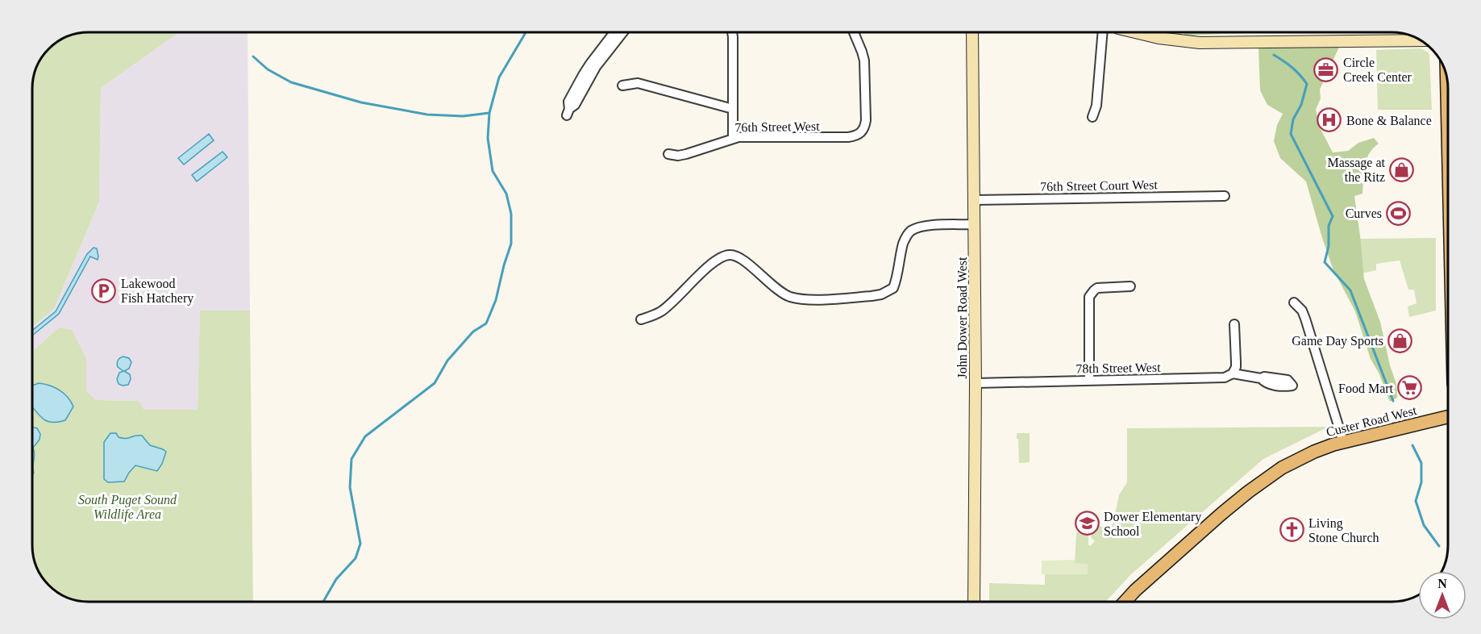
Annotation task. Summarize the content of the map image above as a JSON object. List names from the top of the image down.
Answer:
{
  "streets": {
    "main road": ["Custer Road West"],
    "street": [
      "76th Street West",
      "76th Street Court West",
      "John Dower Road West",
      "78th Street West"
    ]
  },
  "crossings": [
    ["76th Street Court West", "John Dower Road West"],
    ["John Dower Road West", "78th Street West"]
  ],
  "parks": ["South Puget Sound Wildlife Area"],
  "places": {
    "office": ["Circle Creek Center"],
    "hospital": ["Bone & Balance"],
    "shop": ["Massage at the Ritz", "Game Day Sports"],
    "sports": ["Curves"],
    "parking": ["Lakewood Fish Hatchery"],
    "supermarket": ["Food Mart"],
    "school or university": ["Dower Elementary School"],
    "church": ["Living Stone Church"]
  },
  "north": "top"
}
